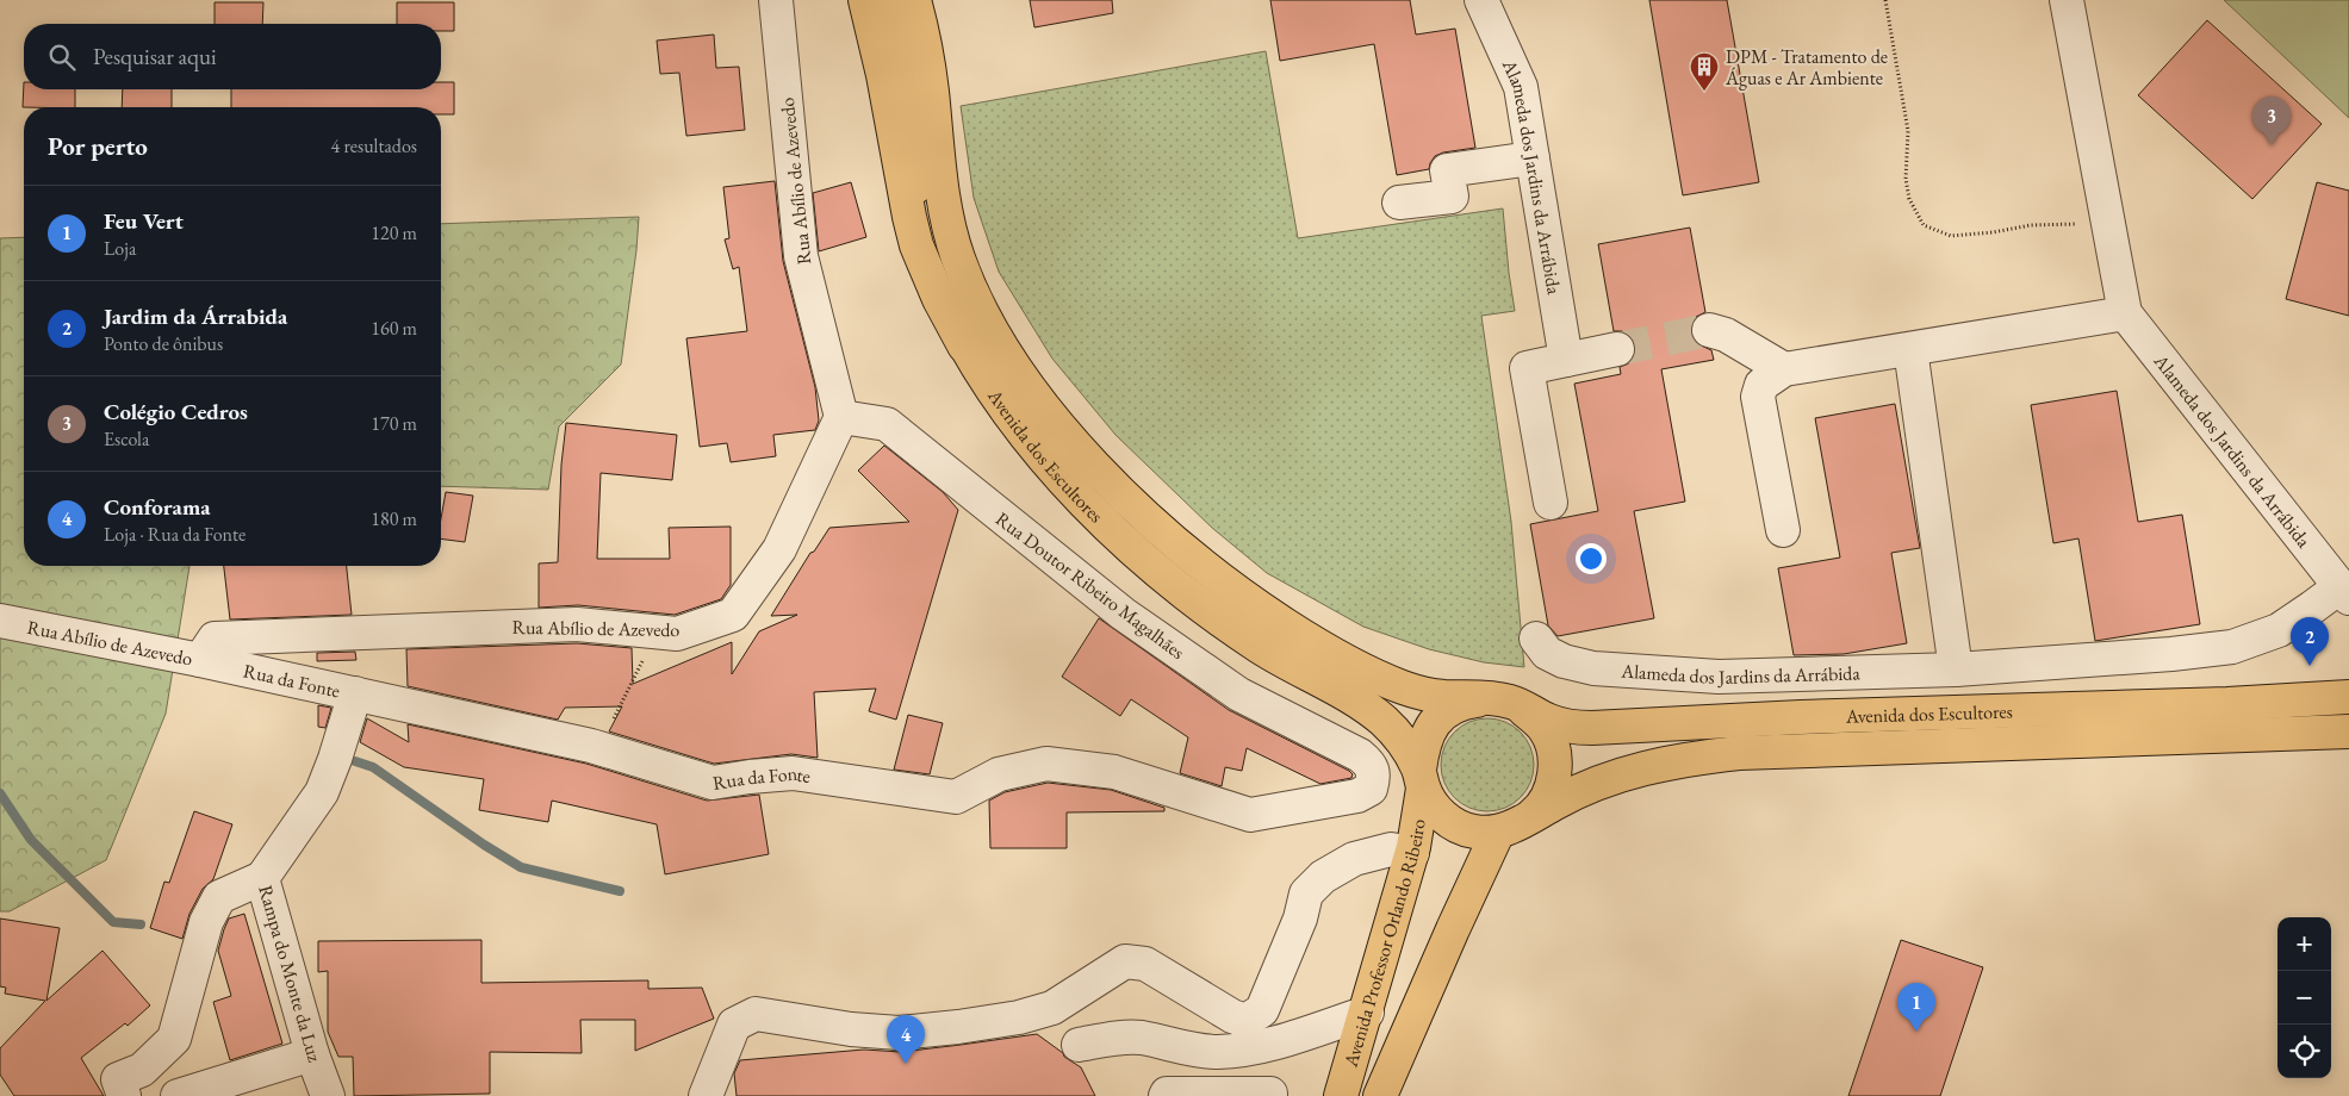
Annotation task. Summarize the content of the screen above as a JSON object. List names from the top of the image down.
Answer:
{
  "streets": {
    "main road": ["Avenida dos Escultores", "Avenida Professor Orlando Ribeiro"],
    "street": [
      "Alameda dos Jardins da Arrábida",
      "Rua Abílio de Azevedo",
      "Rua Doutor Ribeiro Magalhães",
      "Rua da Fonte",
      "Rampa do Monte da Luz"
    ]
  },
  "crossings": [
    ["Rua Abílio de Azevedo", "Rua Doutor Ribeiro Magalhães"],
    ["Rua Abílio de Azevedo", "Rua da Fonte"],
    ["Avenida dos Escultores", "Avenida Professor Orlando Ribeiro"],
    ["Rua Doutor Ribeiro Magalhães", "Rua da Fonte"],
    ["Rua da Fonte", "Rampa do Monte da Luz"]
  ],
  "places": {
    "building": ["DPM - Tratamento de Águas e Ar Ambiente"]
  },
  "page": {
    "search": "Pesquisar aqui",
    "pins": [
      "3",
      "2",
      "1",
      "4"
    ],
    "heading": ["Por perto", "4 resultados"],
    "list": [
      {
        "mark": "1",
        "name": "Feu Vert",
        "note": "Loja",
        "value": "120 m"
      },
      {
        "mark": "2",
        "name": "Jardim da Árrabida",
        "note": "Ponto de ônibus",
        "value": "160 m"
      },
      {
        "mark": "3",
        "name": "Colégio Cedros",
        "note": "Escola",
        "value": "170 m"
      },
      {
        "mark": "4",
        "name": "Conforama",
        "note": "Loja · Rua da Fonte",
        "value": "180 m"
      }
    ],
    "map_buttons": ["+", "−"]
  }
}
